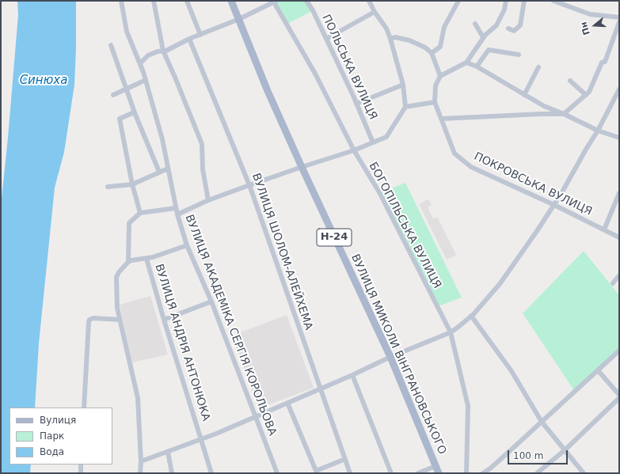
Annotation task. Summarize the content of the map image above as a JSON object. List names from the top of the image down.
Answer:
{
  "streets": {
    "main road": ["Н-24", "ВУЛИЦЯ МИКОЛИ ВІНГРАНОВСЬКОГО"],
    "street": [
      "ПОЛЬСЬКА ВУЛИЦЯ",
      "ПОКРОВСЬКА ВУЛИЦЯ",
      "БОГОПІЛЬСЬКА ВУЛИЦЯ",
      "ВУЛИЦЯ ШОЛОМ-АЛЕЙХЕМА",
      "ВУЛИЦЯ АКАДЕМІКА СЕРГІЯ КОРОЛЬОВА",
      "ВУЛИЦЯ АНДРІЯ АНТОНЮКА"
    ]
  },
  "crossings": [
    ["ВУЛИЦЯ АКАДЕМІКА СЕРГІЯ КОРОЛЬОВА", "ВУЛИЦЯ АНДРІЯ АНТОНЮКА"]
  ],
  "water": ["Синюха"],
  "legend": ["Вулиця", "Парк", "Вода"],
  "scale_bar": "100 m",
  "north": "left"
}
